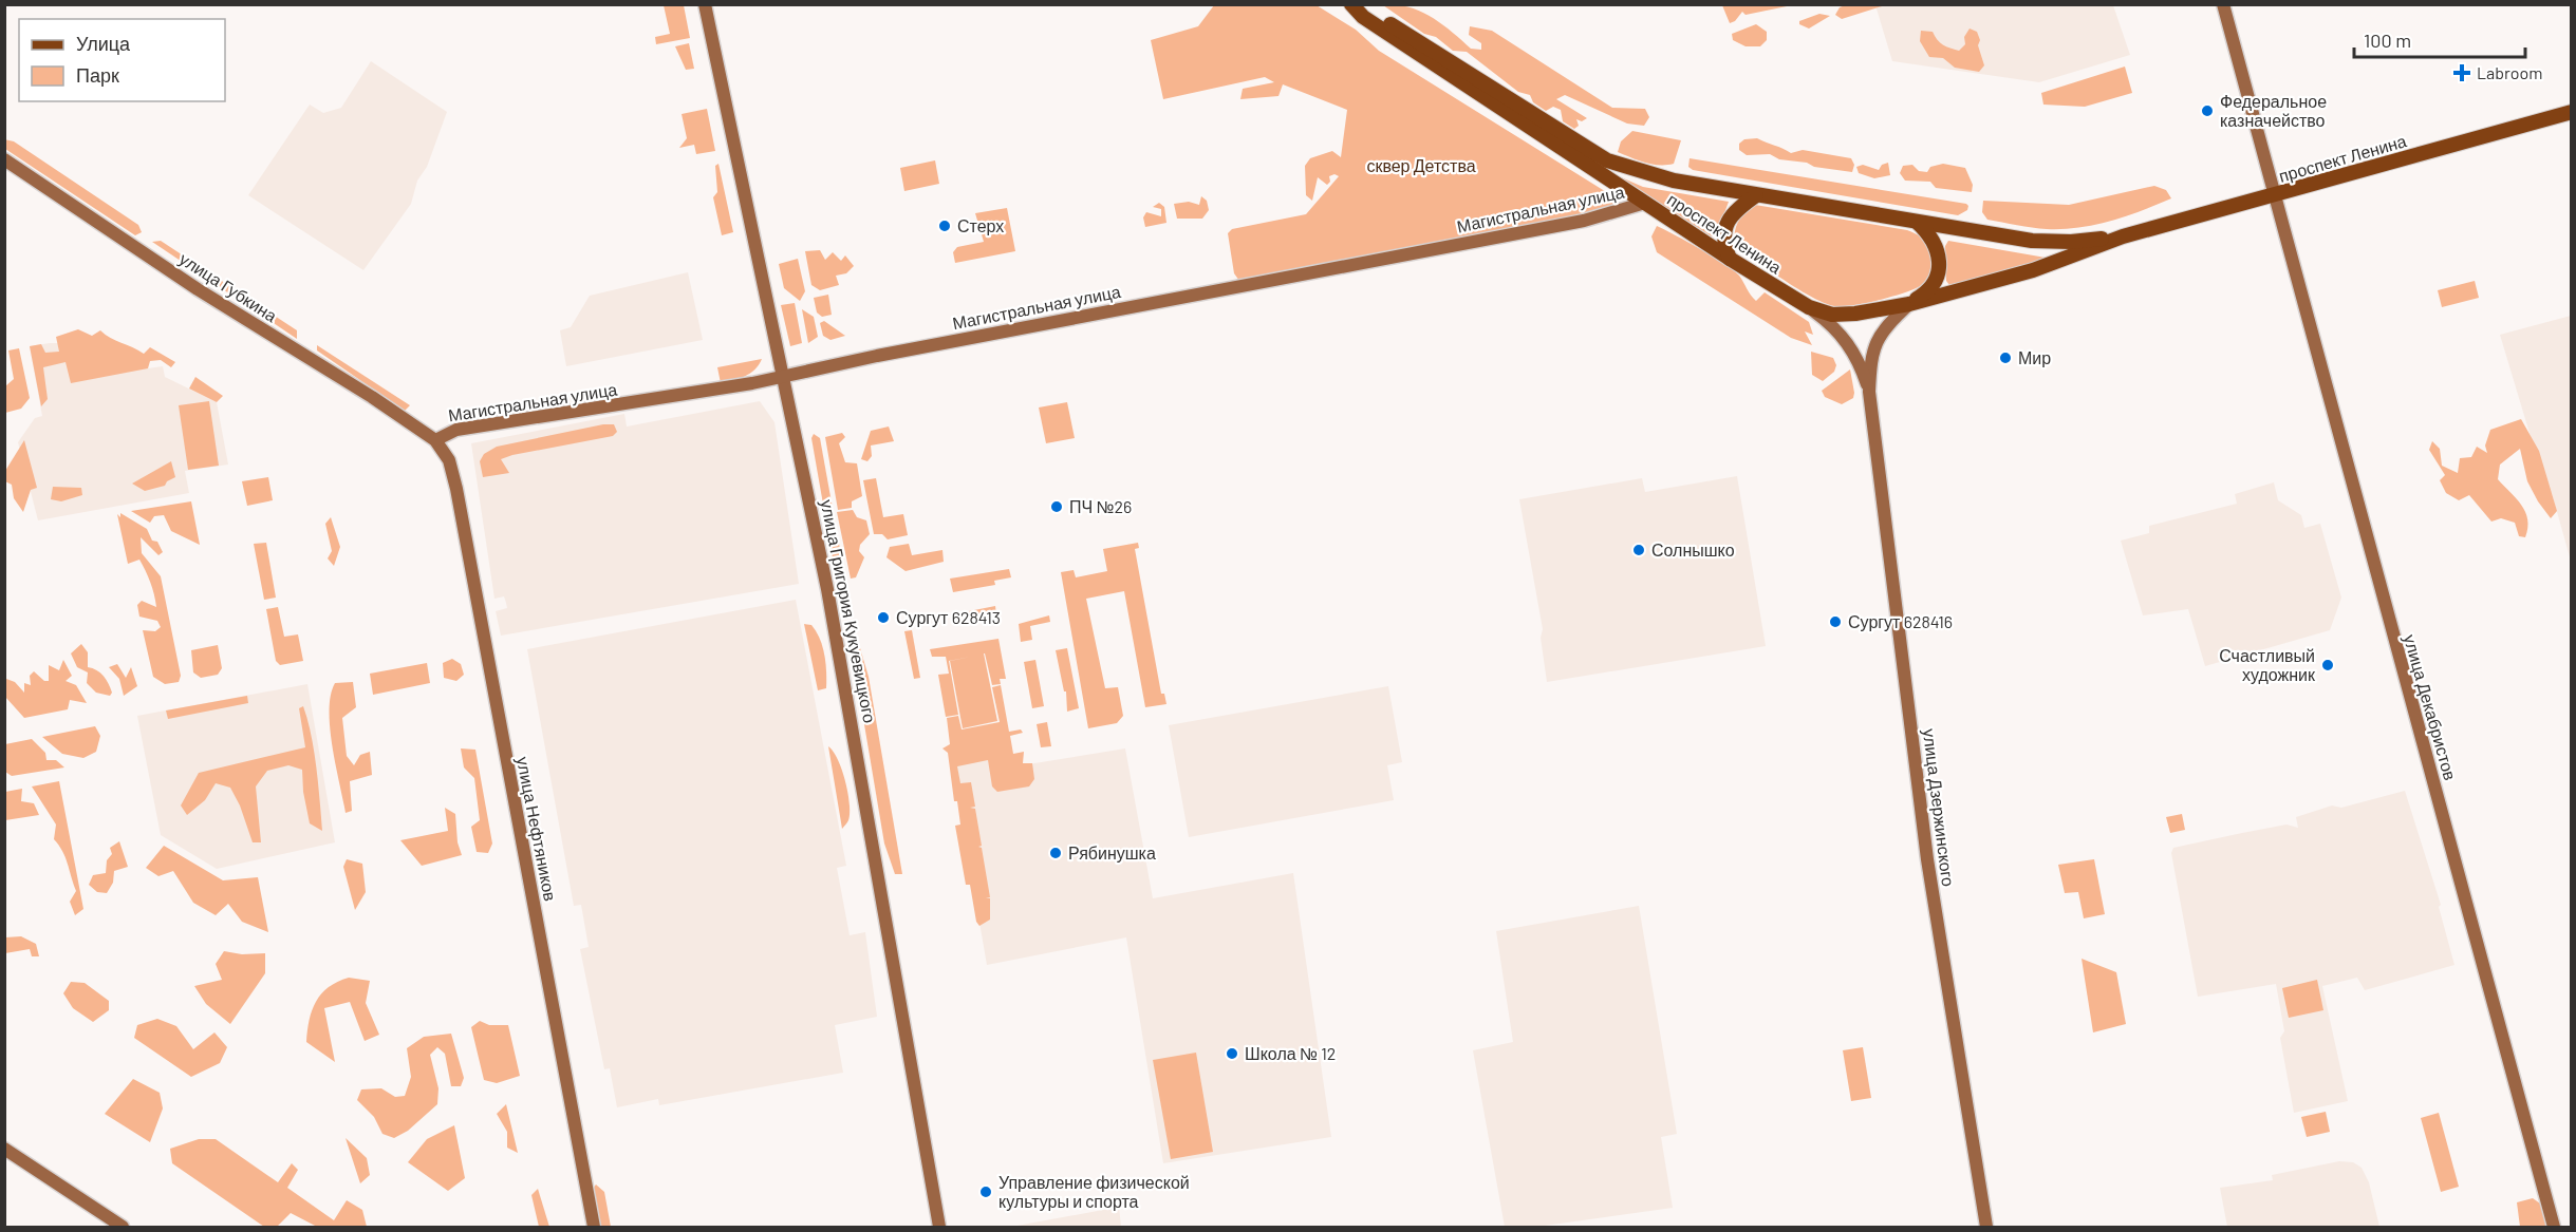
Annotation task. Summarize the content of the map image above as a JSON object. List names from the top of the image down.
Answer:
{
  "streets": {
    "main road": ["проспект Ленина"],
    "street": [
      "Магистральная улица",
      "улица Губкина",
      "улица Григория Кукуевицкого",
      "улица Декабристов",
      "улица Дзержинского",
      "улица Нефтяников"
    ]
  },
  "crossings": [
    ["проспект Ленина", "Магистральная улица"],
    ["проспект Ленина", "улица Декабристов"],
    ["проспект Ленина", "улица Дзержинского"],
    ["Магистральная улица", "улица Губкина"],
    ["Магистральная улица", "улица Григория Кукуевицкого"],
    ["Магистральная улица", "улица Нефтяников"],
    ["улица Губкина", "улица Нефтяников"]
  ],
  "parks": ["сквер Детства"],
  "places": {
    "health": ["Labroom"],
    "other": [
      "Федеральное казначейство",
      "Стерх",
      "Мир",
      "ПЧ №26",
      "Солнышко",
      "Сургут 628413",
      "Сургут 628416",
      "Счастливый художник",
      "Рябинушка",
      "Школа № 12",
      "Управление физической культуры и спорта"
    ]
  },
  "legend": ["Улица", "Парк"],
  "scale_bar": "100 m"
}
